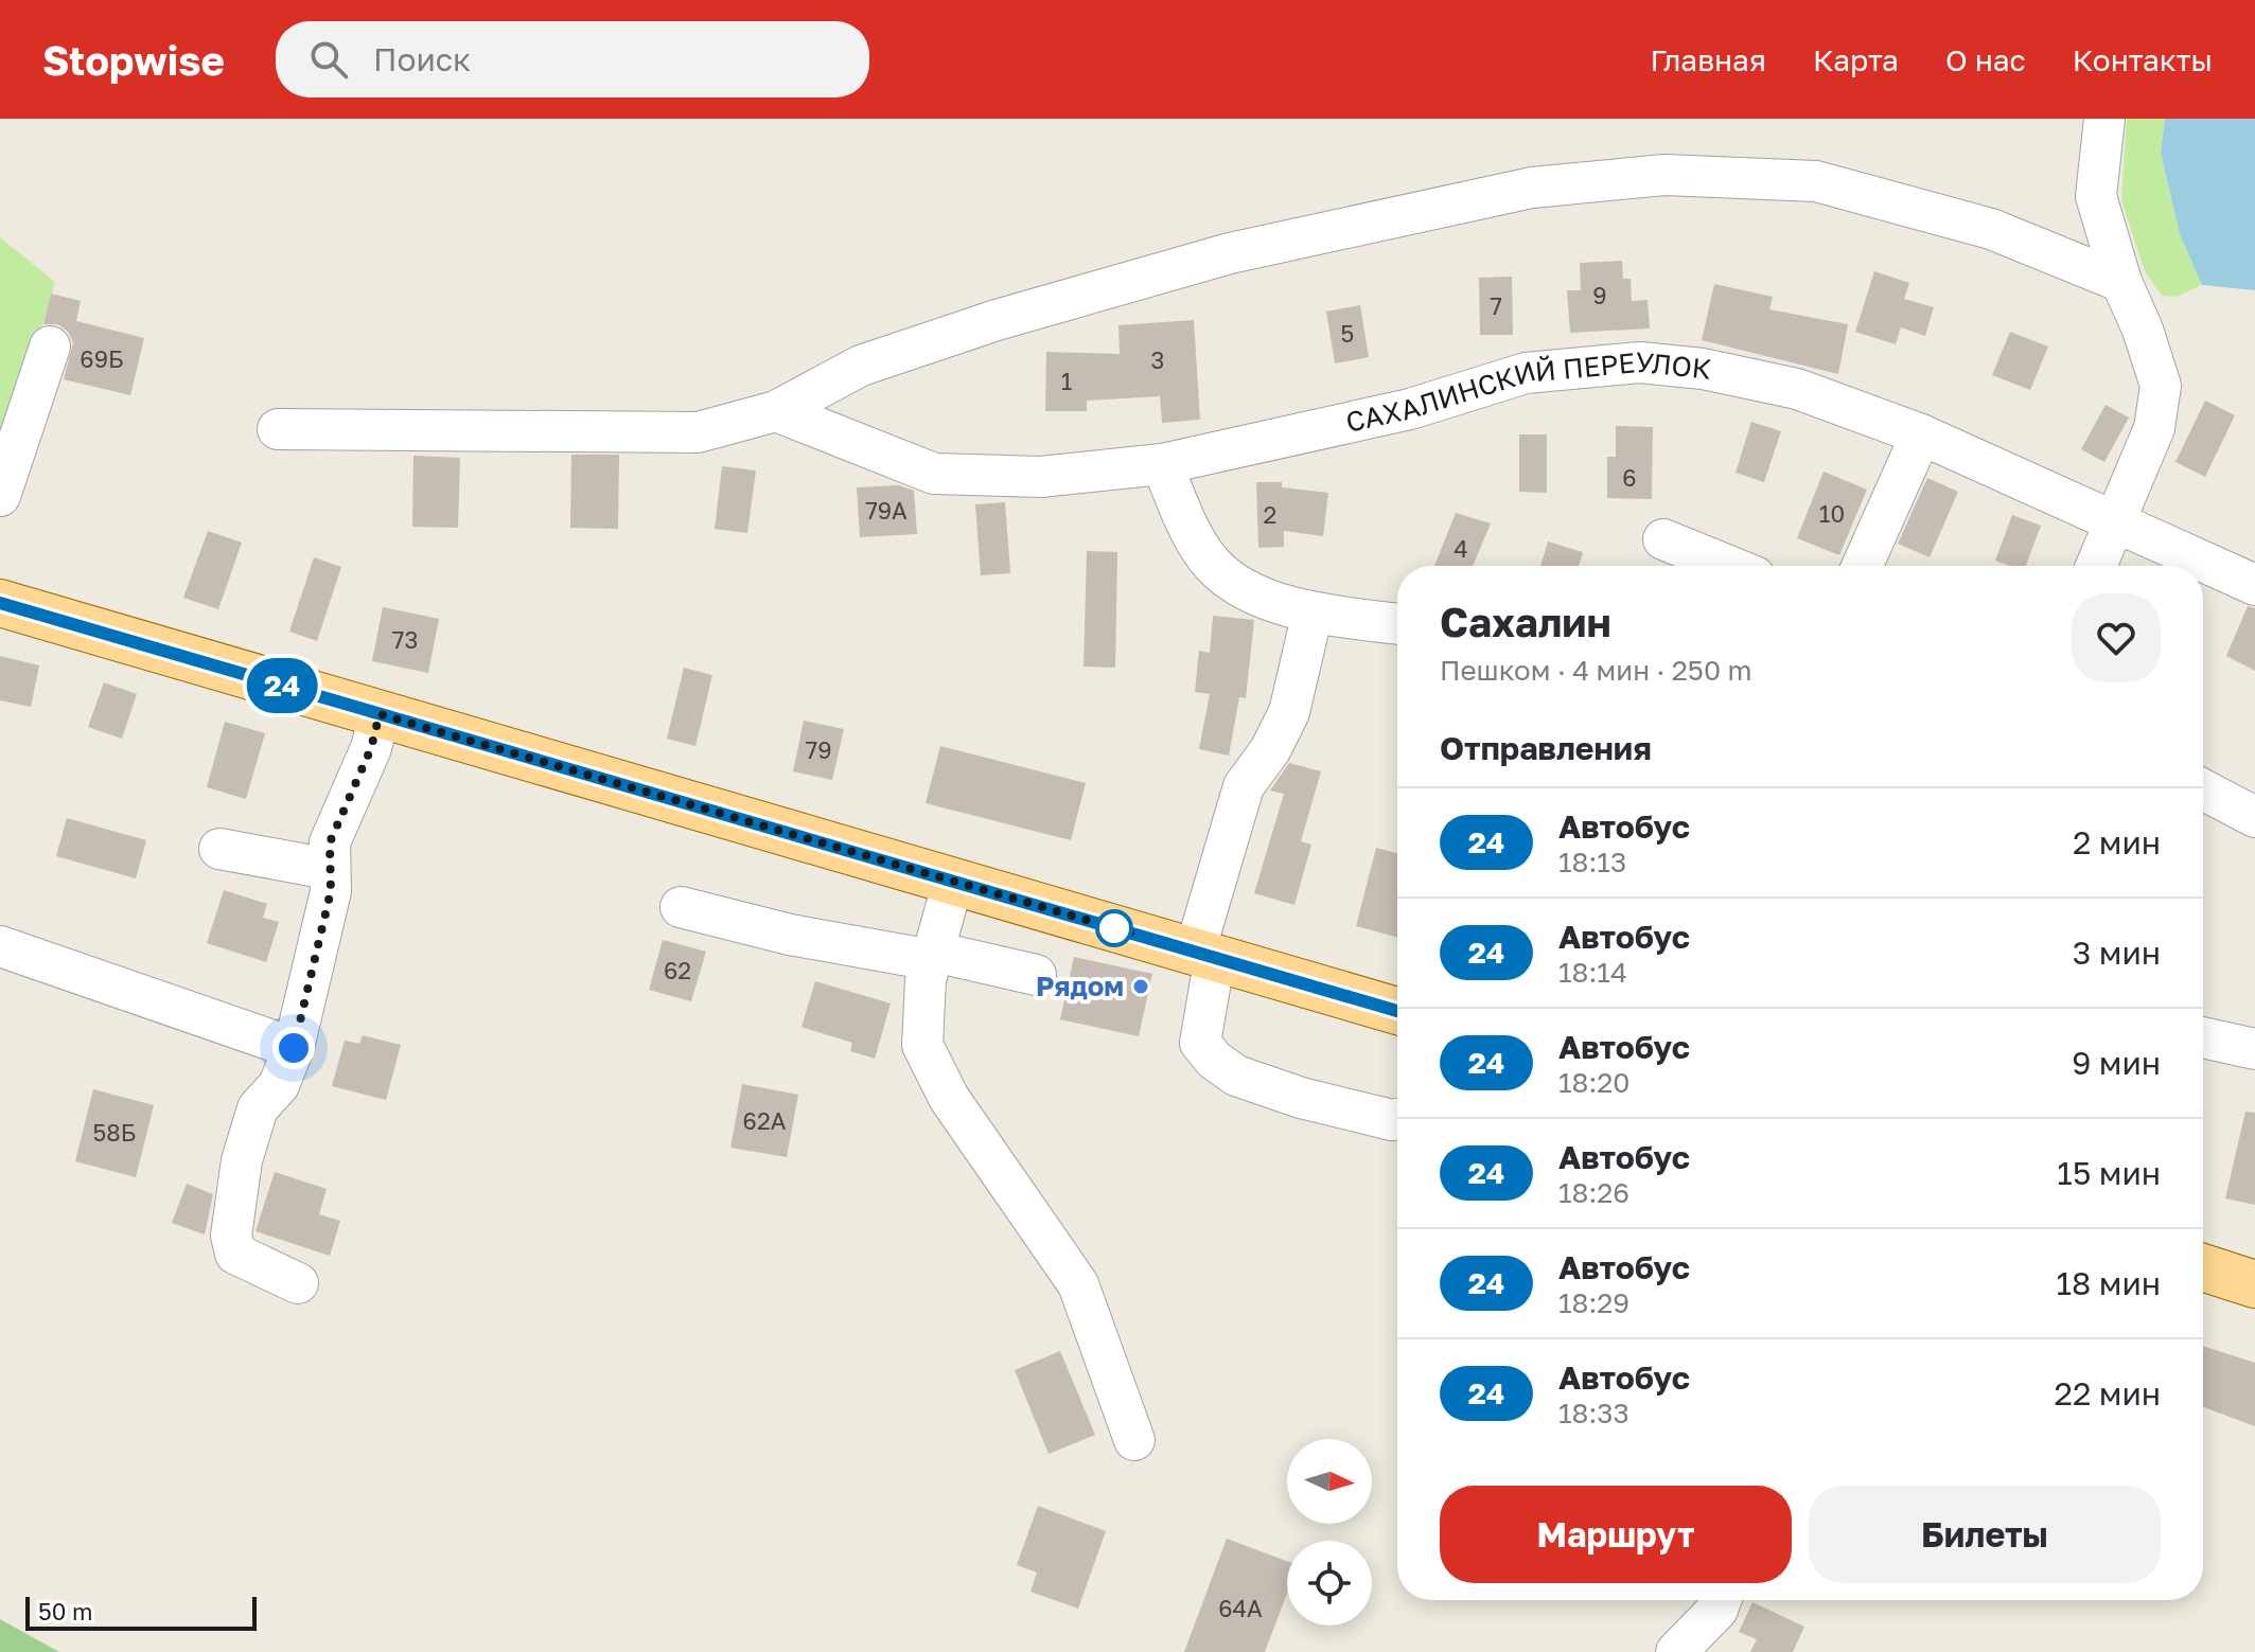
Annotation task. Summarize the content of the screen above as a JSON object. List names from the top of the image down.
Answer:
{
  "streets": {
    "street": ["САХАЛИНСКИЙ ПЕРЕУЛОК"]
  },
  "places": ["Рядом"],
  "lines": ["bus line 24"],
  "house_numbers": [
    "9",
    "7",
    "5",
    "69Б",
    "3",
    "1",
    "6",
    "79А",
    "10",
    "2",
    "4",
    "73",
    "79",
    "62",
    "62А",
    "58Б",
    "64А"
  ],
  "scale_bar": "50 m",
  "north": "right",
  "page": {
    "header": "Stopwise",
    "search": "Поиск",
    "nav": [
      "Главная",
      "Карта",
      "О нас",
      "Контакты"
    ],
    "on_map": "24",
    "heading": [
      ["Сахалин", "Пешком · 4 мин · 250 m"],
      "Отправления"
    ],
    "list": [
      {
        "mark": "24",
        "name": "Автобус",
        "note": "18:13",
        "value": "2 мин"
      },
      {
        "mark": "24",
        "name": "Автобус",
        "note": "18:14",
        "value": "3 мин"
      },
      {
        "mark": "24",
        "name": "Автобус",
        "note": "18:20",
        "value": "9 мин"
      },
      {
        "mark": "24",
        "name": "Автобус",
        "note": "18:26",
        "value": "15 мин"
      },
      {
        "mark": "24",
        "name": "Автобус",
        "note": "18:29",
        "value": "18 мин"
      },
      {
        "mark": "24",
        "name": "Автобус",
        "note": "18:33",
        "value": "22 мин"
      }
    ],
    "buttons": ["Маршрут", "Билеты"],
    "scale": "50 m"
  }
}
